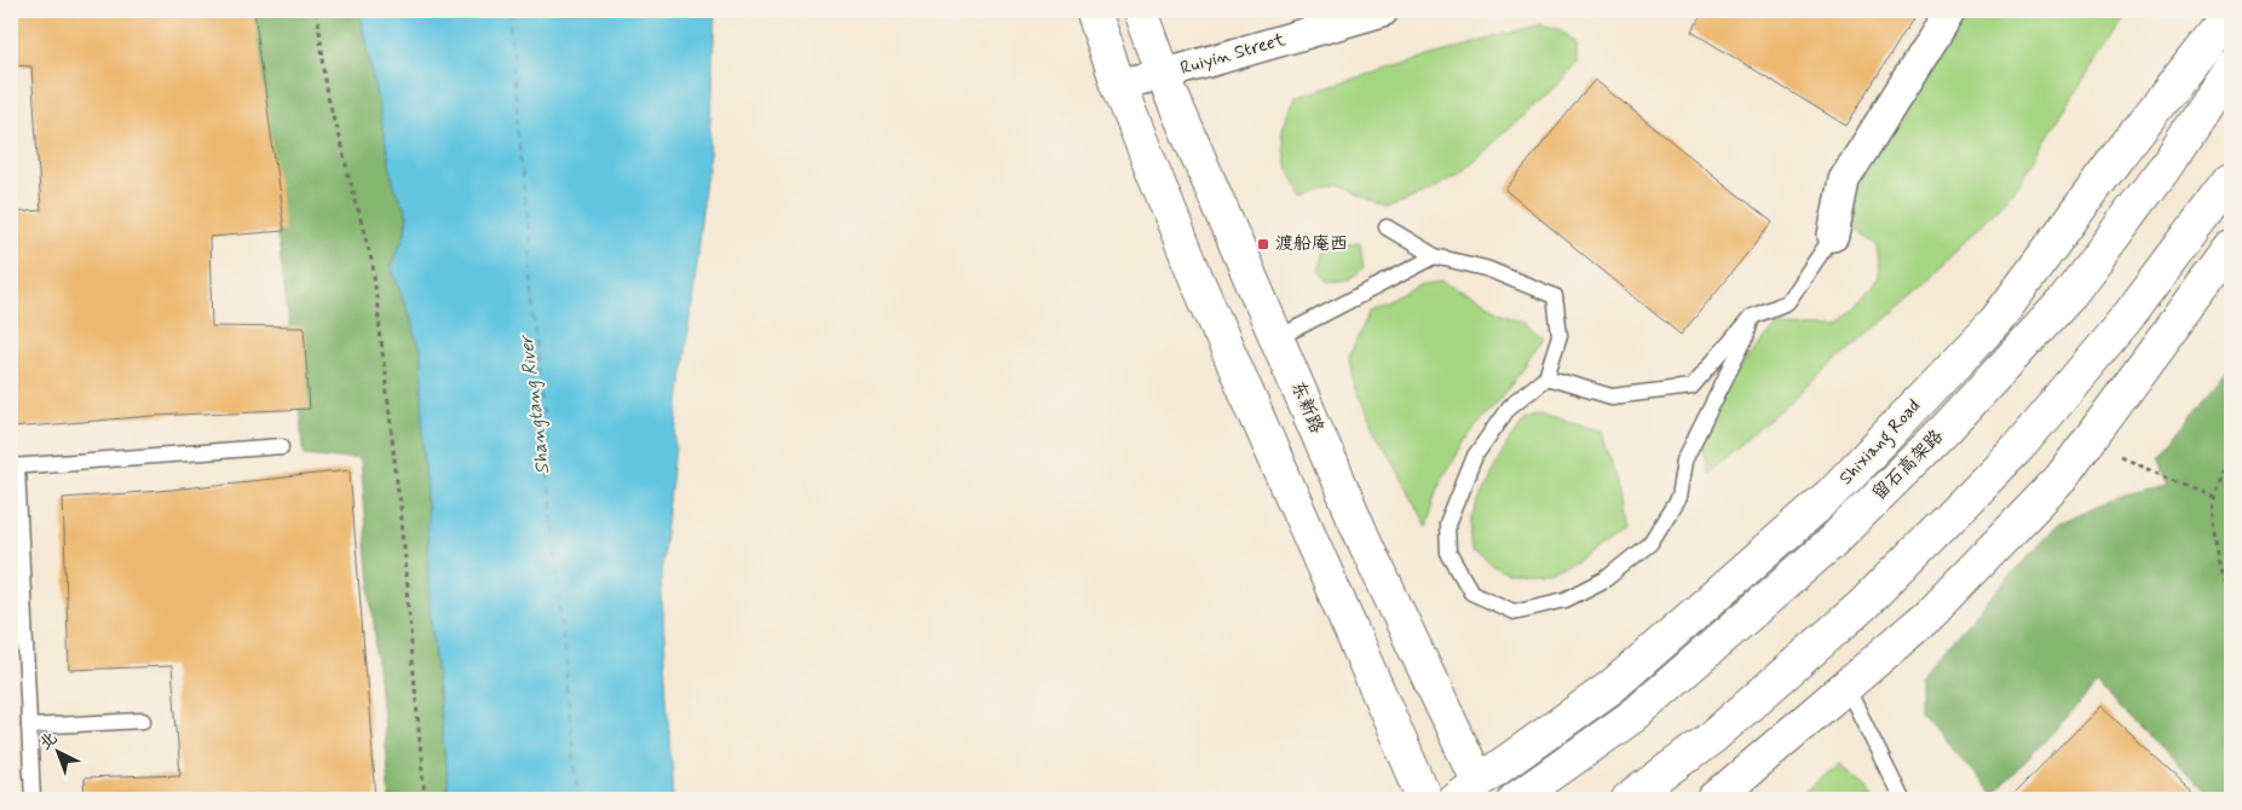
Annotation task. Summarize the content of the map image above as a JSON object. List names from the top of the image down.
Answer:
{
  "streets": {
    "main road": ["东新路", "Shixiang Road", "留石高架路"],
    "street": ["Ruiyin Street"]
  },
  "crossings": [
    ["Ruiyin Street", "东新路"],
    ["东新路", "Shixiang Road"]
  ],
  "water": ["Shangtang River"],
  "places": {
    "transit": ["渡船庵西"]
  },
  "north": "top left"
}
